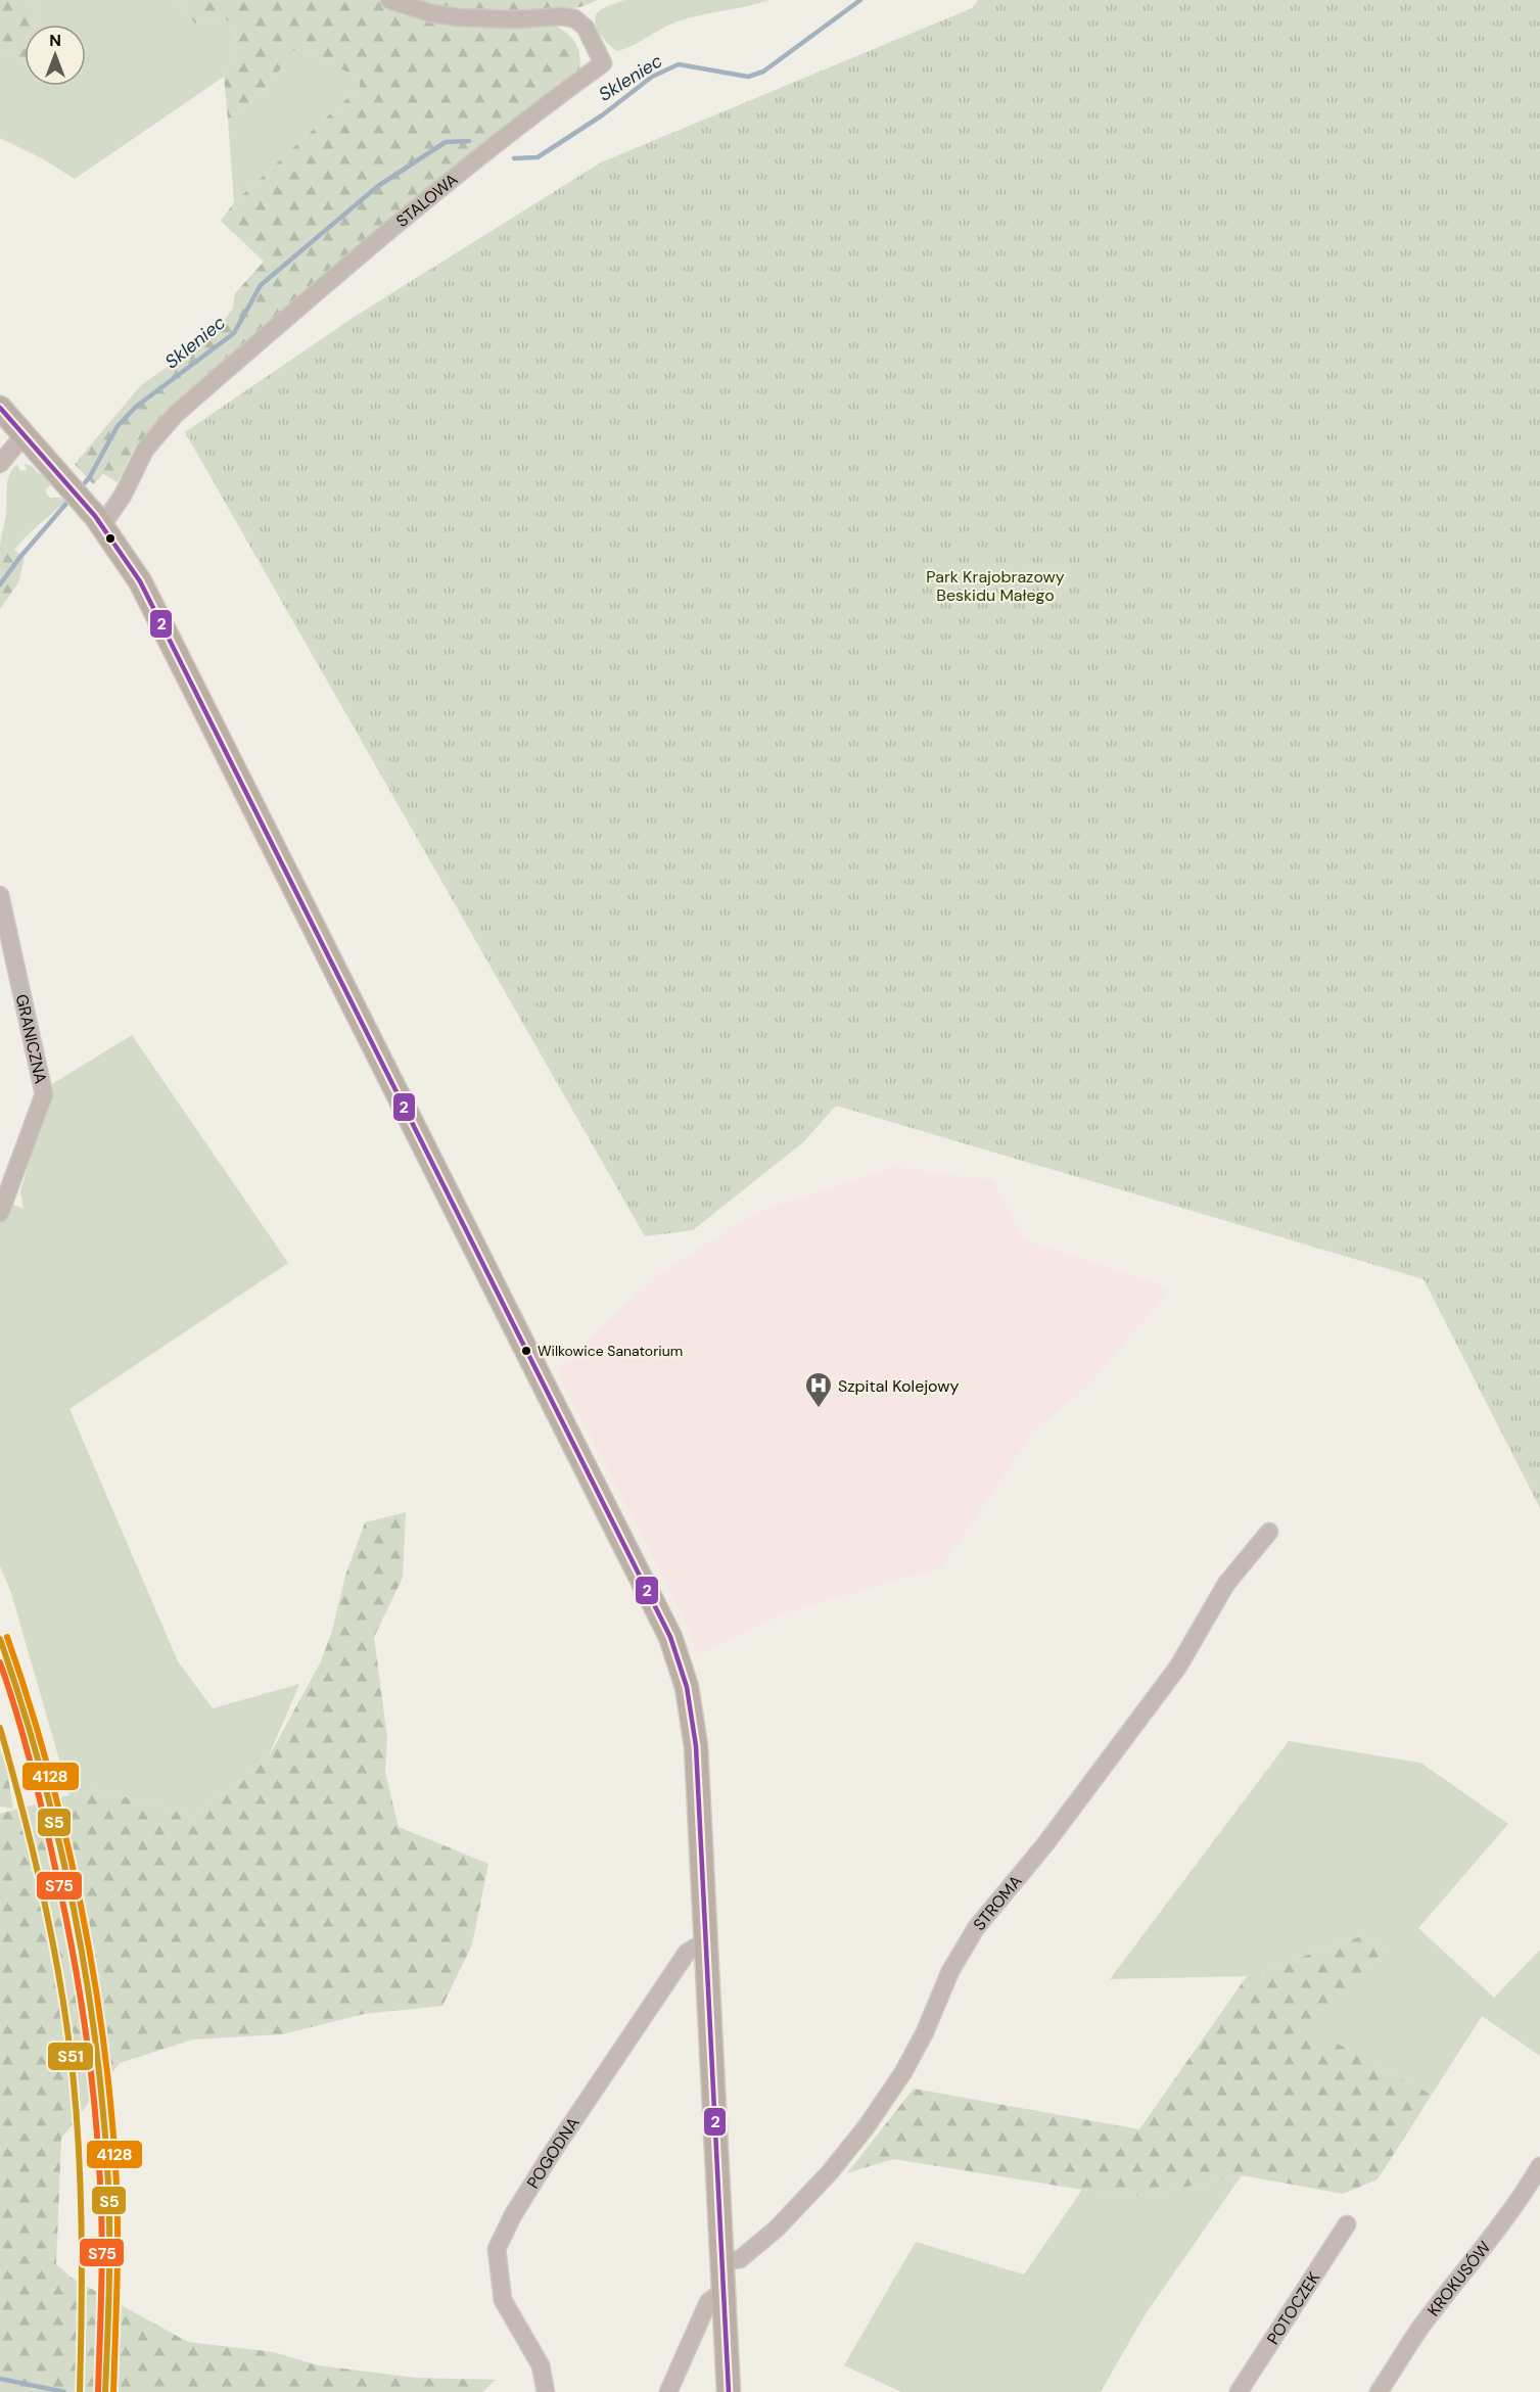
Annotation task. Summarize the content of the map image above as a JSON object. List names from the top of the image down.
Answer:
{
  "streets": {
    "street": [
      "STALOWA",
      "GRANICZNA",
      "STROMA",
      "POGODNA",
      "KROKUSÓW",
      "POTOCZEK"
    ]
  },
  "water": ["Skleniec"],
  "parks": ["Park Krajobrazowy Beskidu Małego"],
  "places": {
    "other": ["Wilkowice Sanatorium"],
    "hospital": ["Szpital Kolejowy"]
  },
  "lines": [
    "transit line 2",
    "transit line 4128",
    "transit line S5",
    "transit line S75",
    "transit line S51"
  ],
  "north": "top"
}
